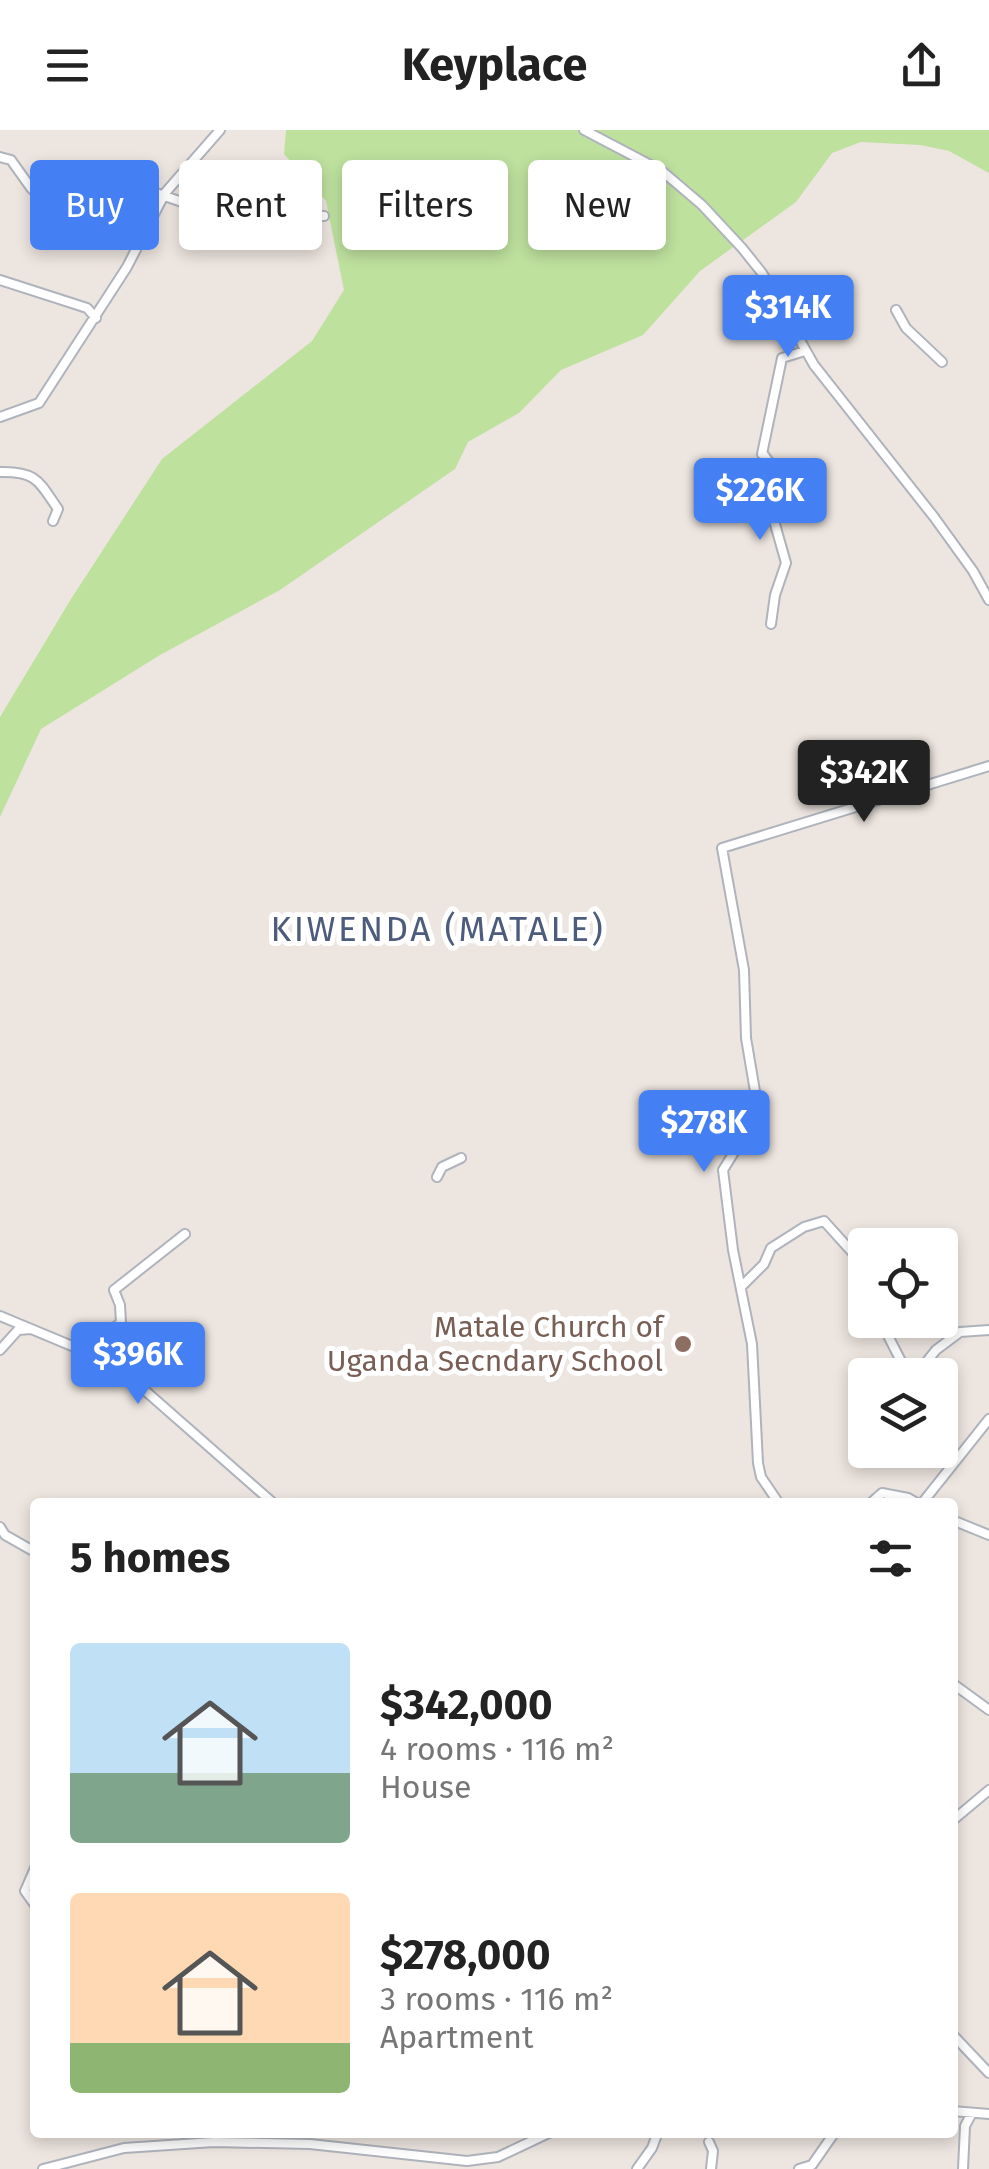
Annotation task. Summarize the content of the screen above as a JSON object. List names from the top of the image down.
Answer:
{
  "districts": ["KIWENDA (MATALE)"],
  "places": ["Matale Church of Uganda Secndary School"],
  "page": {
    "header": "Keyplace",
    "chip": [
      "Buy",
      "Rent",
      "Filters",
      "New"
    ],
    "price": [
      "$314K",
      "$226K",
      "$342K",
      "$278K",
      "$396K"
    ],
    "heading": "5 homes",
    "list": [
      {
        "name": "$342,000",
        "note": "4 rooms · 116 m² · House"
      },
      {
        "name": "$278,000",
        "note": "3 rooms · 116 m² · Apartment"
      }
    ]
  }
}
